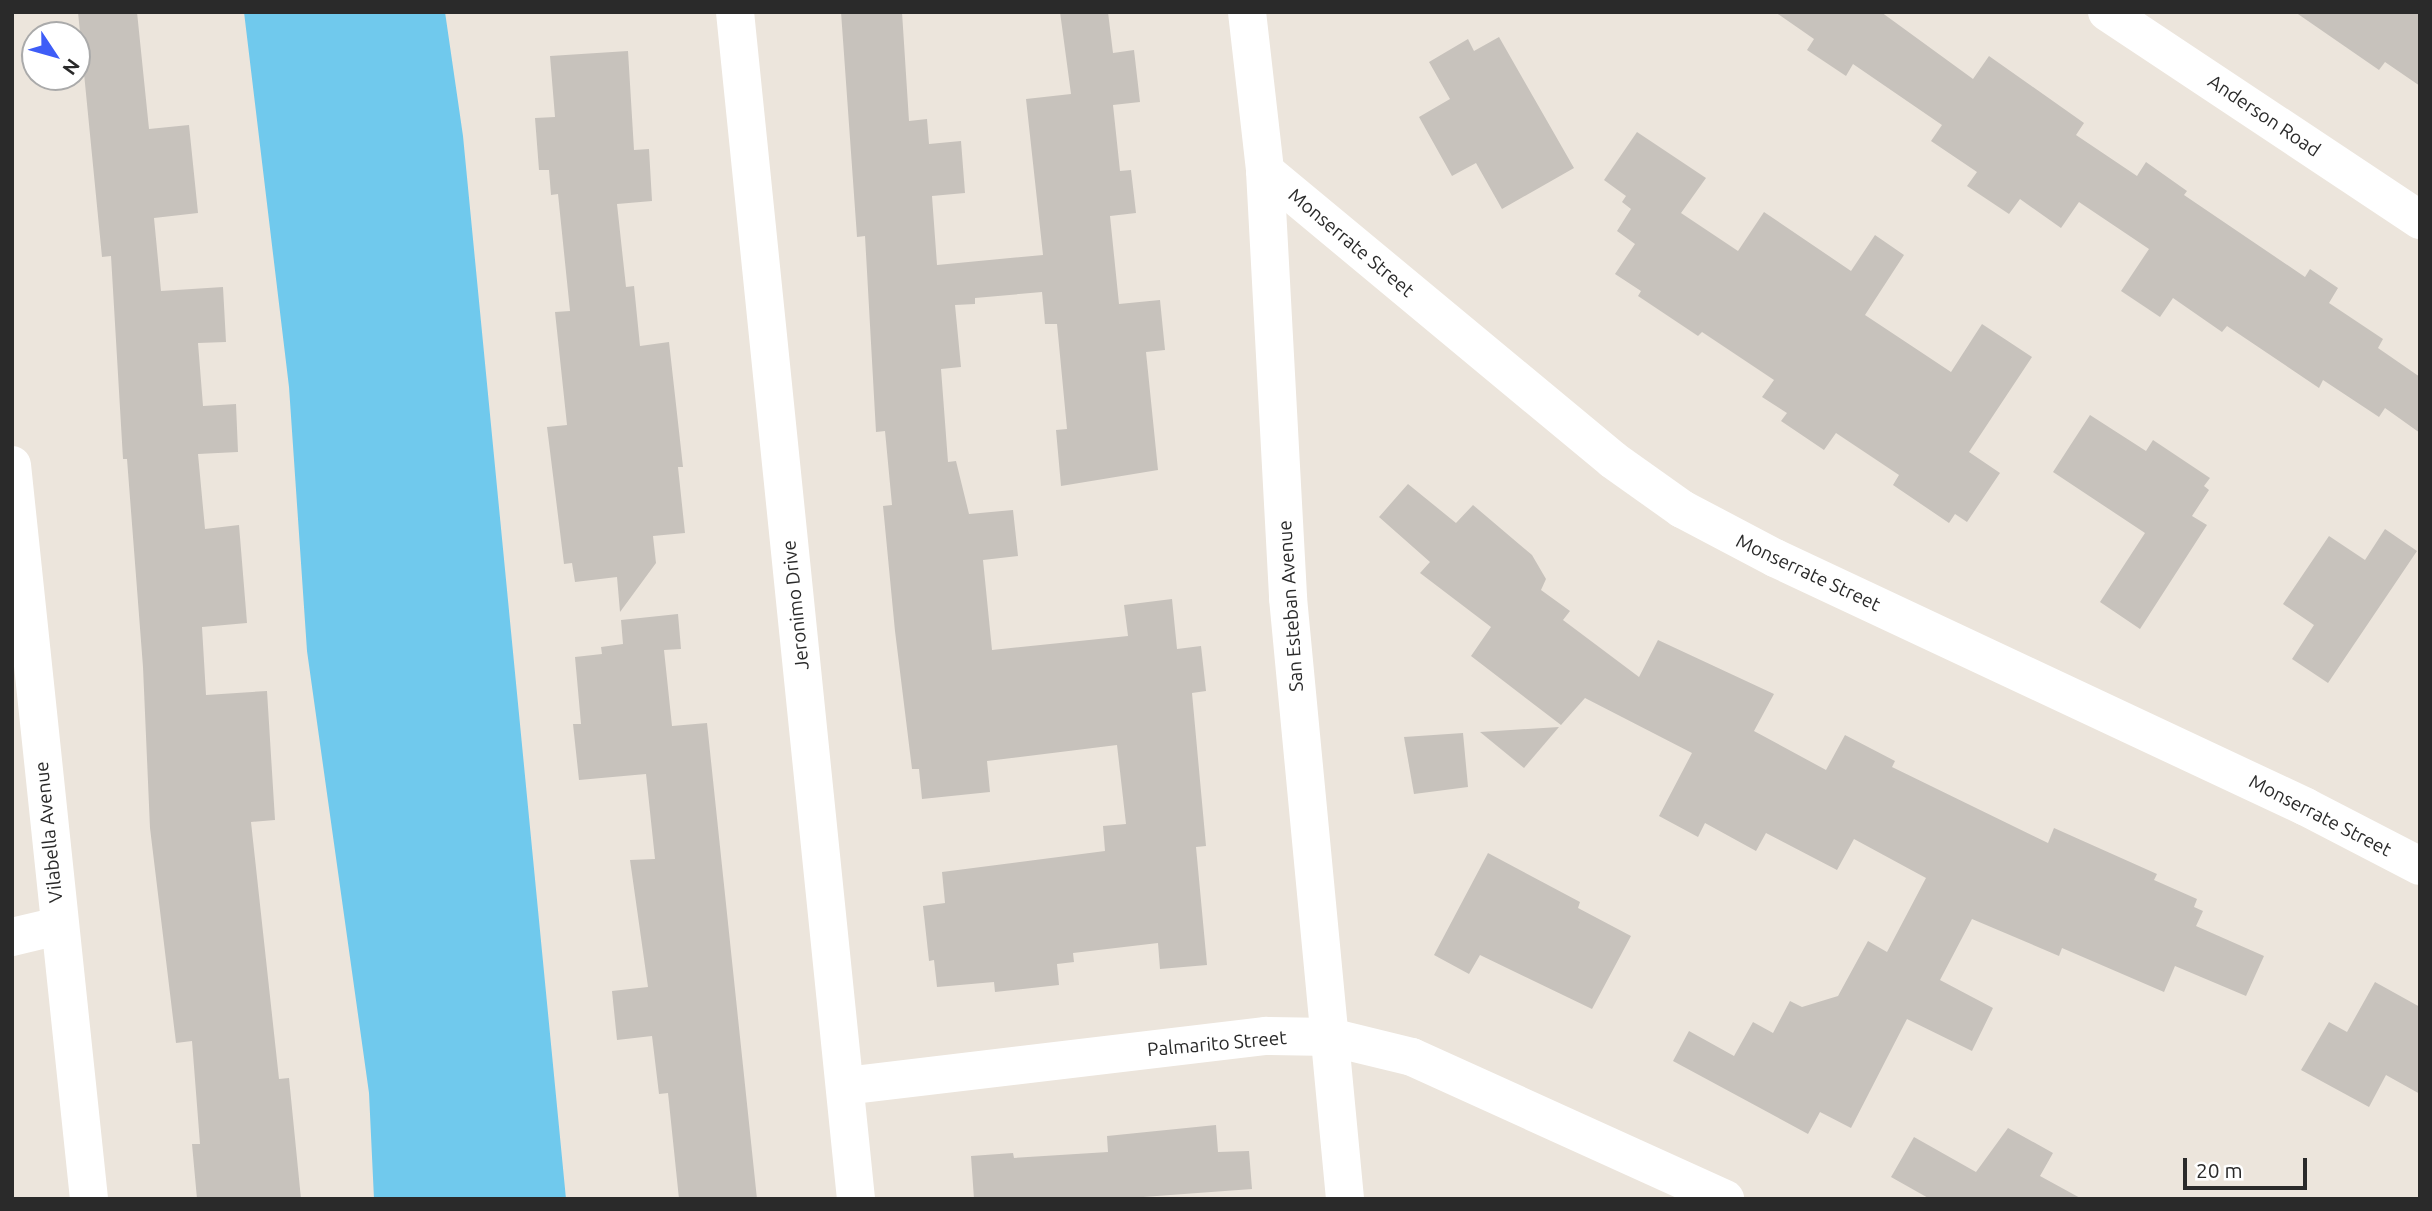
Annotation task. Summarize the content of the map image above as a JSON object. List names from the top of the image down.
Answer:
{
  "streets": {
    "street": [
      "Anderson Road",
      "Monserrate Street",
      "Jeronimo Drive",
      "San Esteban Avenue",
      "Vilabella Avenue",
      "Palmarito Street"
    ]
  },
  "crossings": [
    ["Monserrate Street", "San Esteban Avenue"],
    ["Jeronimo Drive", "Palmarito Street"],
    ["San Esteban Avenue", "Palmarito Street"]
  ],
  "scale_bar": "20 m",
  "north": "bottom right"
}
